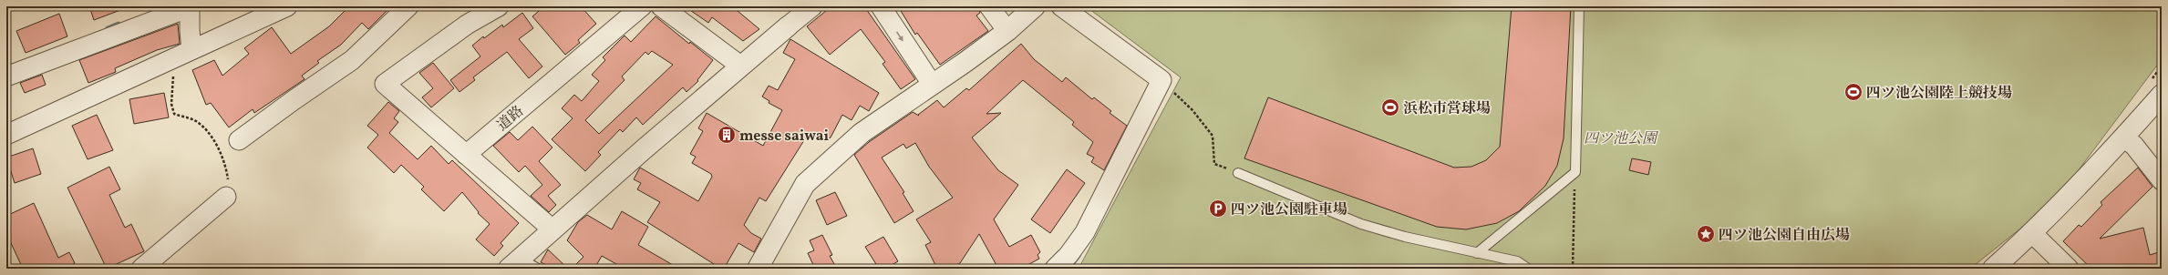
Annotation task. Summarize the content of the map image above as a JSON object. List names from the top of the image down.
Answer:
{
  "streets": {
    "street": ["道路"]
  },
  "parks": ["四ツ池公園"],
  "places": {
    "sports": ["四ツ池公園陸上競技場", "浜松市営球場"],
    "building": ["messe saiwai"],
    "parking": ["四ツ池公園駐車場"],
    "place": ["四ツ池公園自由広場"]
  }
}
